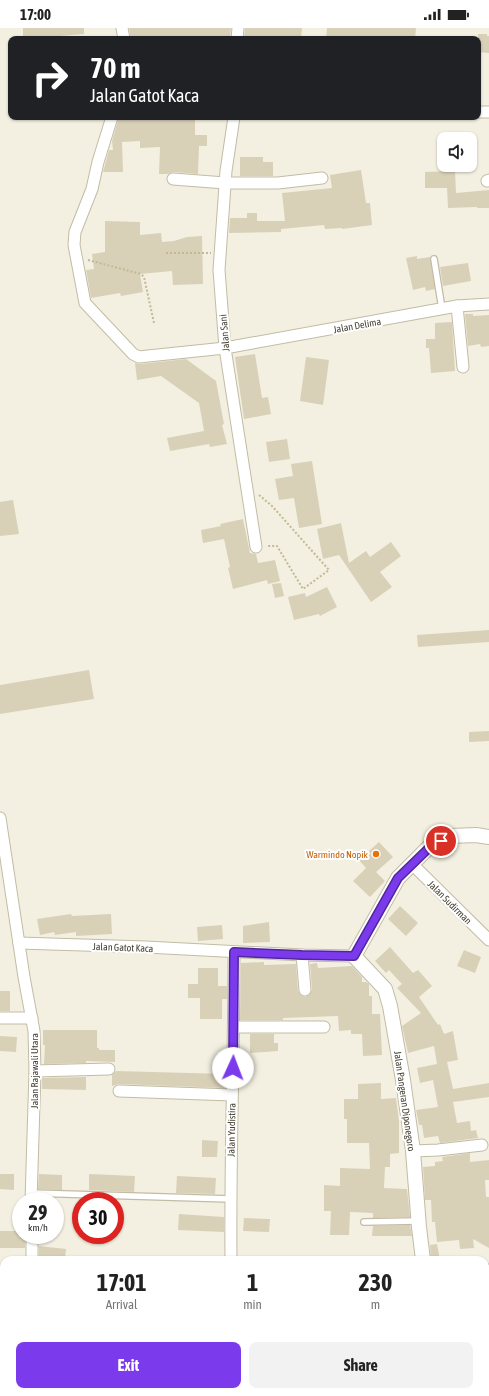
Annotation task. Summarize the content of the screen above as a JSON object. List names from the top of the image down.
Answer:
{
  "streets": {
    "street": [
      "Jalan Delima",
      "Jalan Sani",
      "Jalan Sudirman",
      "Jalan Gatot Kaca",
      "Jalan Rajawali Utara",
      "Jalan Pangeran Diponegoro",
      "Jalan Yudistira"
    ]
  },
  "crossings": [
    ["Jalan Delima", "Jalan Sani"],
    ["Jalan Gatot Kaca", "Jalan Rajawali Utara"],
    ["Jalan Gatot Kaca", "Jalan Pangeran Diponegoro"],
    ["Jalan Gatot Kaca", "Jalan Yudistira"]
  ],
  "places": ["Warmindo Nopik"],
  "page": {
    "status": "17:00",
    "turn": ["70 m", "Jalan Gatot Kaca"],
    "speed": "29 km/h",
    "limit": "30",
    "eta": [
      "17:01",
      "Arrival",
      "1",
      "min",
      "230",
      "m"
    ],
    "buttons": ["Exit", "Share"]
  }
}
